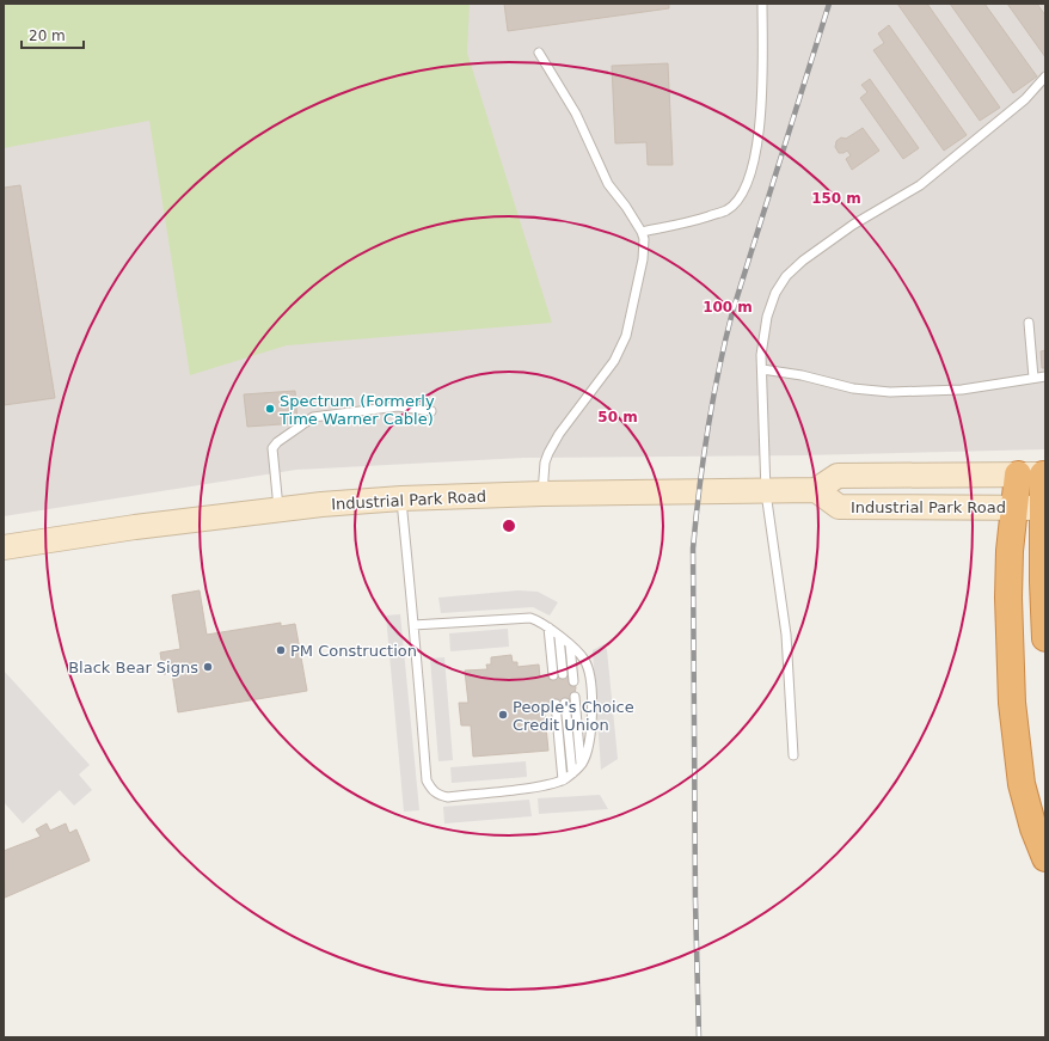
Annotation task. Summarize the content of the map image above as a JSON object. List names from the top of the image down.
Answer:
{
  "streets": {
    "main road": ["Industrial Park Road"]
  },
  "places": [
    "Spectrum (Formerly Time Warner Cable)",
    "PM Construction",
    "Black Bear Signs",
    "People's Choice Credit Union"
  ],
  "scale_bar": "20 m",
  "rings": ["150 m", "100 m", "50 m"]
}
